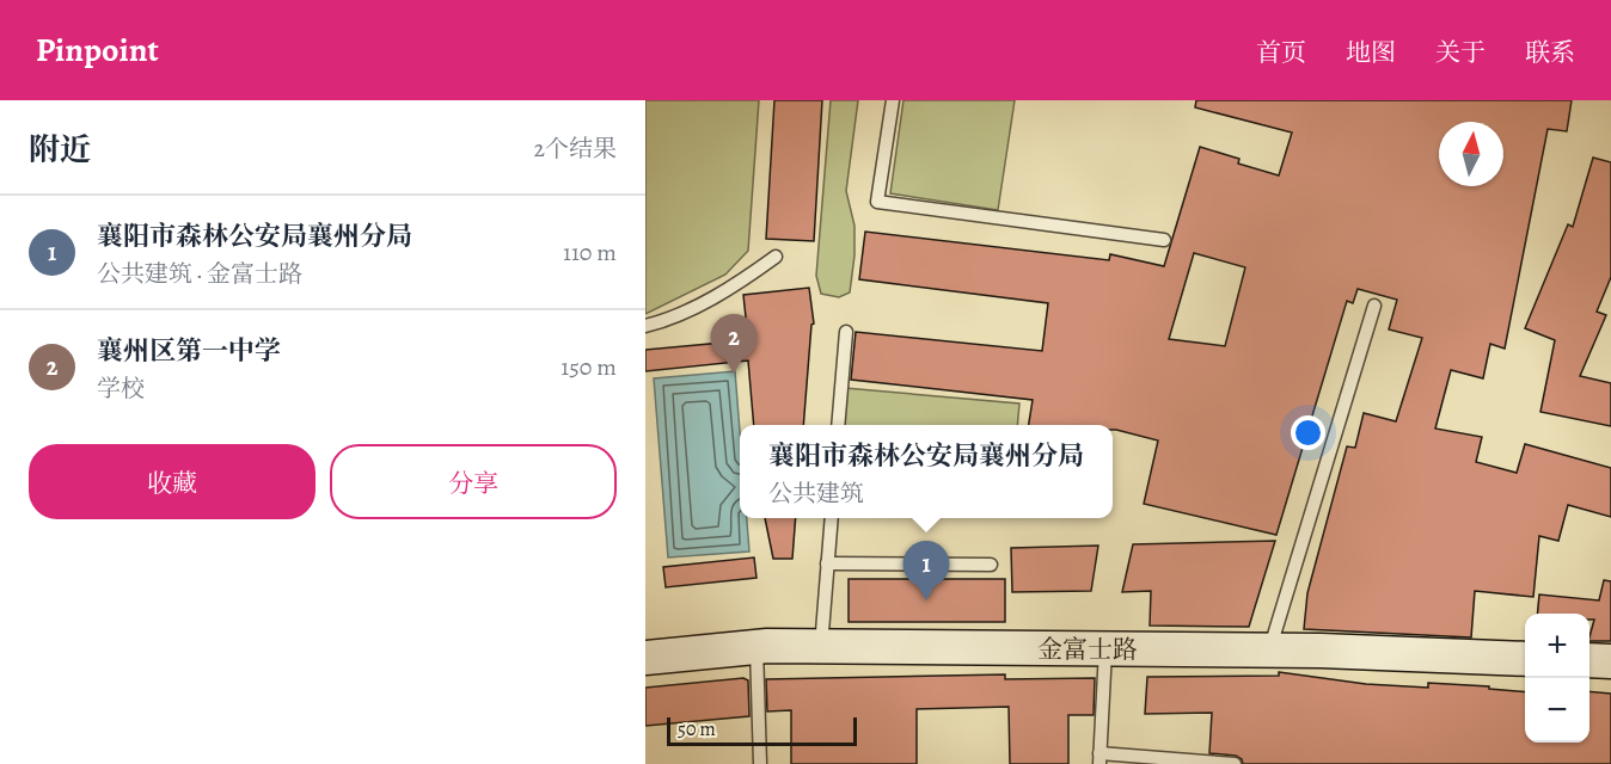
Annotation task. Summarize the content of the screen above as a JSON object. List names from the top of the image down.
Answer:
{
  "streets": {
    "street": ["金富士路"]
  },
  "scale_bar": "50 m",
  "north": "top",
  "page": {
    "header": "Pinpoint",
    "nav": [
      "首页",
      "地图",
      "关于",
      "联系"
    ],
    "heading": ["附近", "2个结果"],
    "list": [
      {
        "mark": "1",
        "name": "襄阳市森林公安局襄州分局",
        "note": "公共建筑 · 金富士路",
        "value": "110 m"
      },
      {
        "mark": "2",
        "name": "襄州区第一中学",
        "note": "学校",
        "value": "150 m"
      }
    ],
    "pins": ["2", "1"],
    "buttons": ["收藏", "分享"],
    "popup": ["襄阳市森林公安局襄州分局", "公共建筑"],
    "map_buttons": ["+", "−"],
    "scale": "50 m"
  }
}
